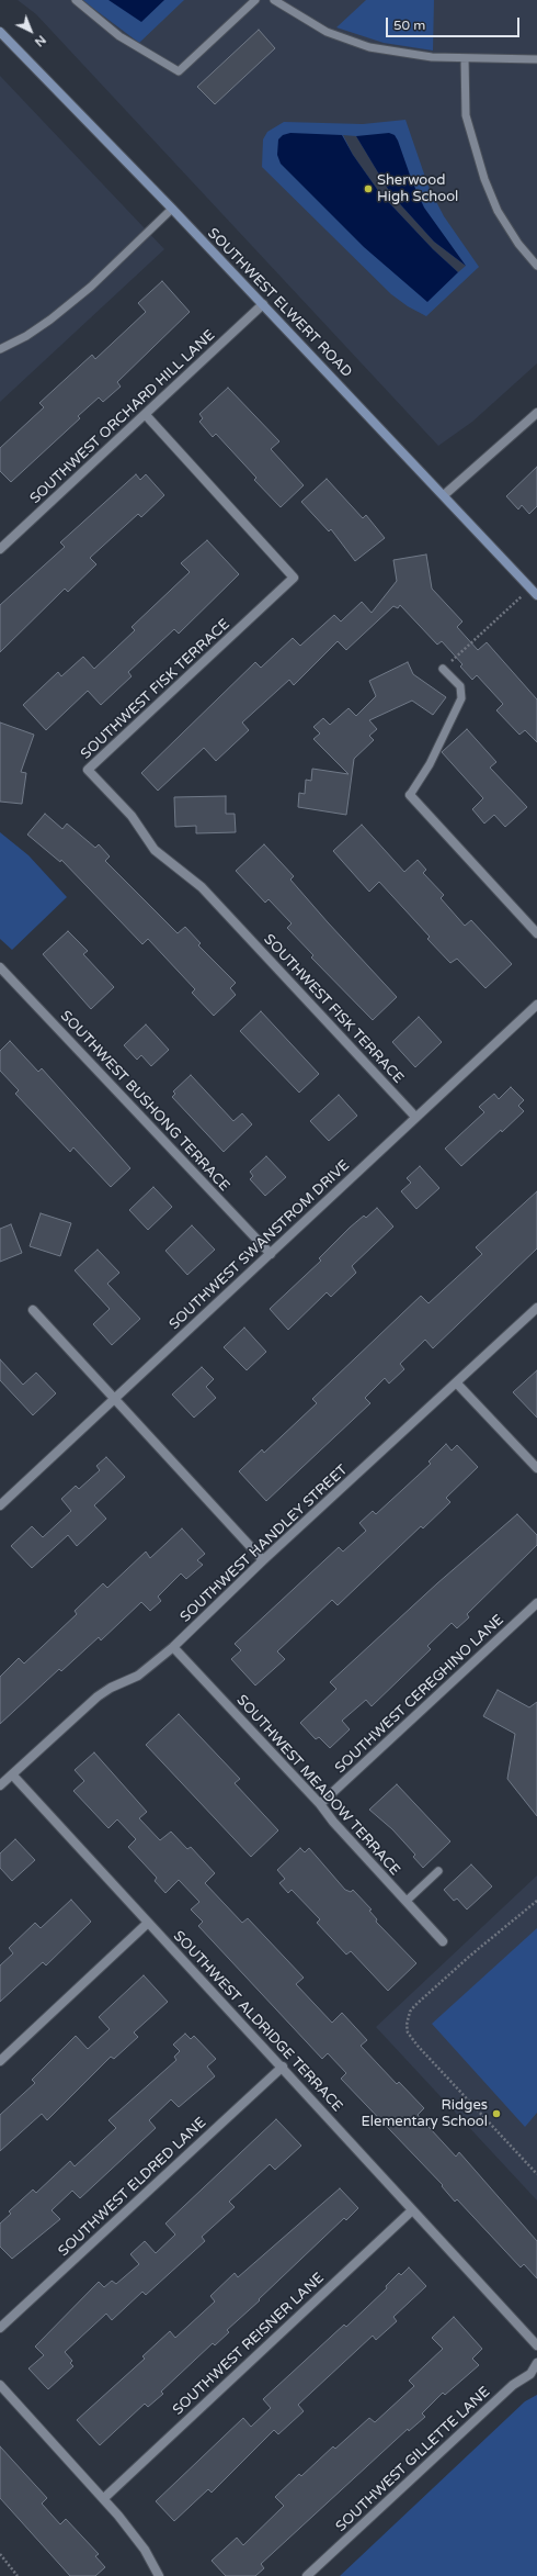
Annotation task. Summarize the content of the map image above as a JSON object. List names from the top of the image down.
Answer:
{
  "streets": {
    "main road": ["SOUTHWEST ELWERT ROAD"],
    "street": [
      "SOUTHWEST ORCHARD HILL LANE",
      "SOUTHWEST FISK TERRACE",
      "SOUTHWEST BUSHONG TERRACE",
      "SOUTHWEST SWANSTROM DRIVE",
      "SOUTHWEST HANDLEY STREET",
      "SOUTHWEST CEREGHINO LANE",
      "SOUTHWEST MEADOW TERRACE",
      "SOUTHWEST ALDRIDGE TERRACE",
      "SOUTHWEST ELDRED LANE",
      "SOUTHWEST REISNER LANE",
      "SOUTHWEST GILLETTE LANE"
    ]
  },
  "crossings": [
    ["SOUTHWEST ELWERT ROAD", "SOUTHWEST ORCHARD HILL LANE"],
    ["SOUTHWEST ORCHARD HILL LANE", "SOUTHWEST FISK TERRACE"],
    ["SOUTHWEST FISK TERRACE", "SOUTHWEST SWANSTROM DRIVE"],
    ["SOUTHWEST BUSHONG TERRACE", "SOUTHWEST SWANSTROM DRIVE"],
    ["SOUTHWEST HANDLEY STREET", "SOUTHWEST MEADOW TERRACE"],
    ["SOUTHWEST HANDLEY STREET", "SOUTHWEST ALDRIDGE TERRACE"],
    ["SOUTHWEST CEREGHINO LANE", "SOUTHWEST MEADOW TERRACE"],
    ["SOUTHWEST ALDRIDGE TERRACE", "SOUTHWEST ELDRED LANE"],
    ["SOUTHWEST ALDRIDGE TERRACE", "SOUTHWEST REISNER LANE"]
  ],
  "places": ["Sherwood High School", "Ridges Elementary School"],
  "scale_bar": "50 m",
  "north": "bottom right"
}
